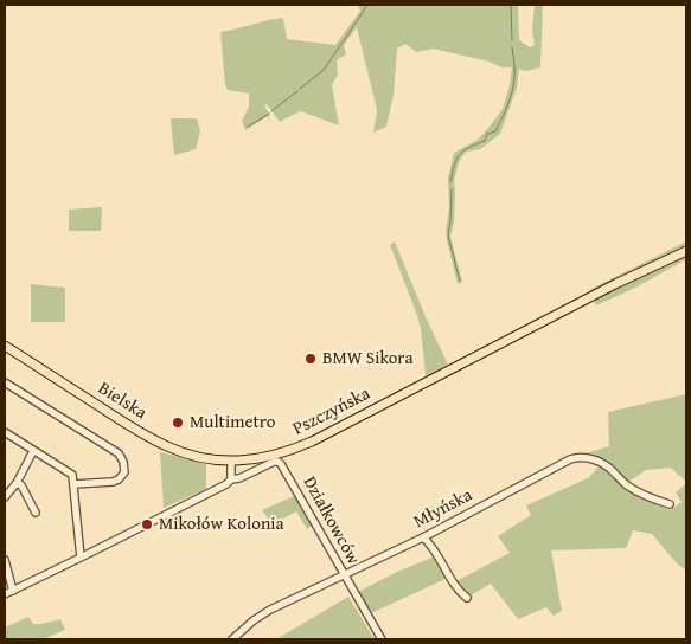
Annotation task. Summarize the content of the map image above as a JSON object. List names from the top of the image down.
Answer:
{
  "streets": {
    "main road": ["Bielska", "Pszczyńska"],
    "street": ["Młyńska", "Działkowców"]
  },
  "crossings": [
    ["Bielska", "Pszczyńska"],
    ["Młyńska", "Działkowców"]
  ],
  "places": ["BMW Sikora", "Multimetro", "Mikołów Kolonia"]
}
